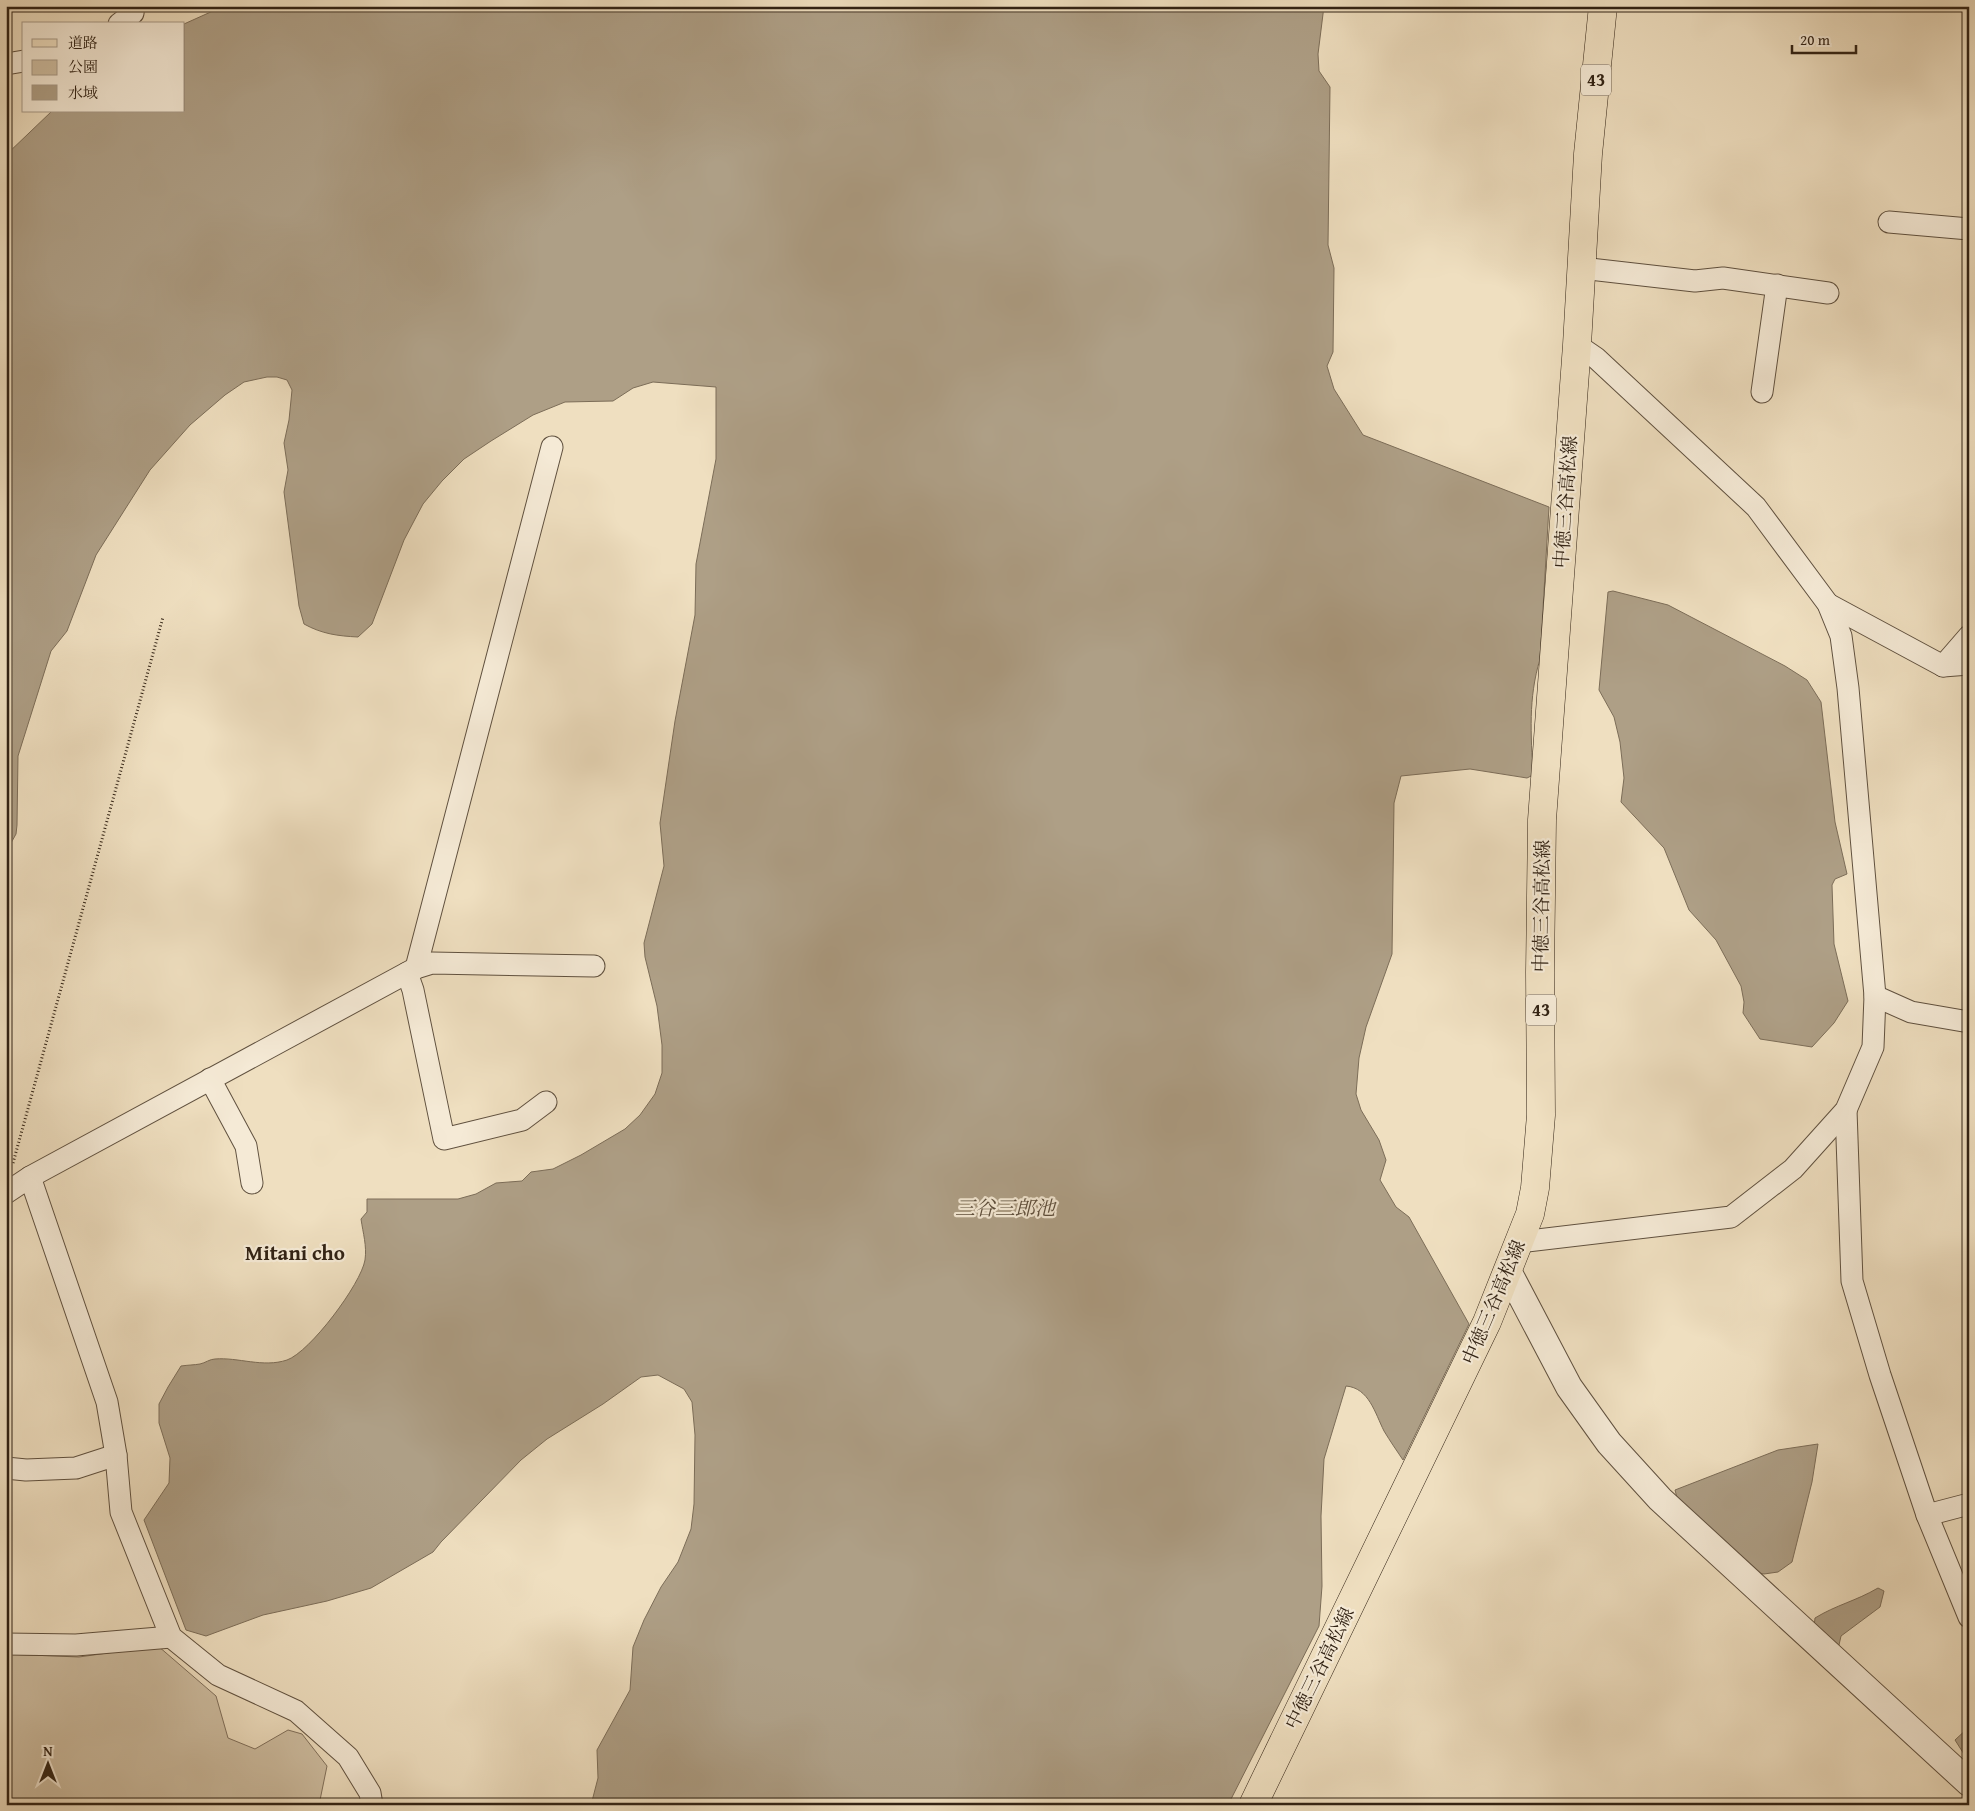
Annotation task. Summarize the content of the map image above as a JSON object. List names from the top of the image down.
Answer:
{
  "streets": {
    "main road": ["43", "中徳三谷高松線"]
  },
  "districts": ["Mitani cho"],
  "water": ["三谷三郎池"],
  "legend": ["道路", "公園", "水域"],
  "scale_bar": "20 m",
  "north": "top"
}
